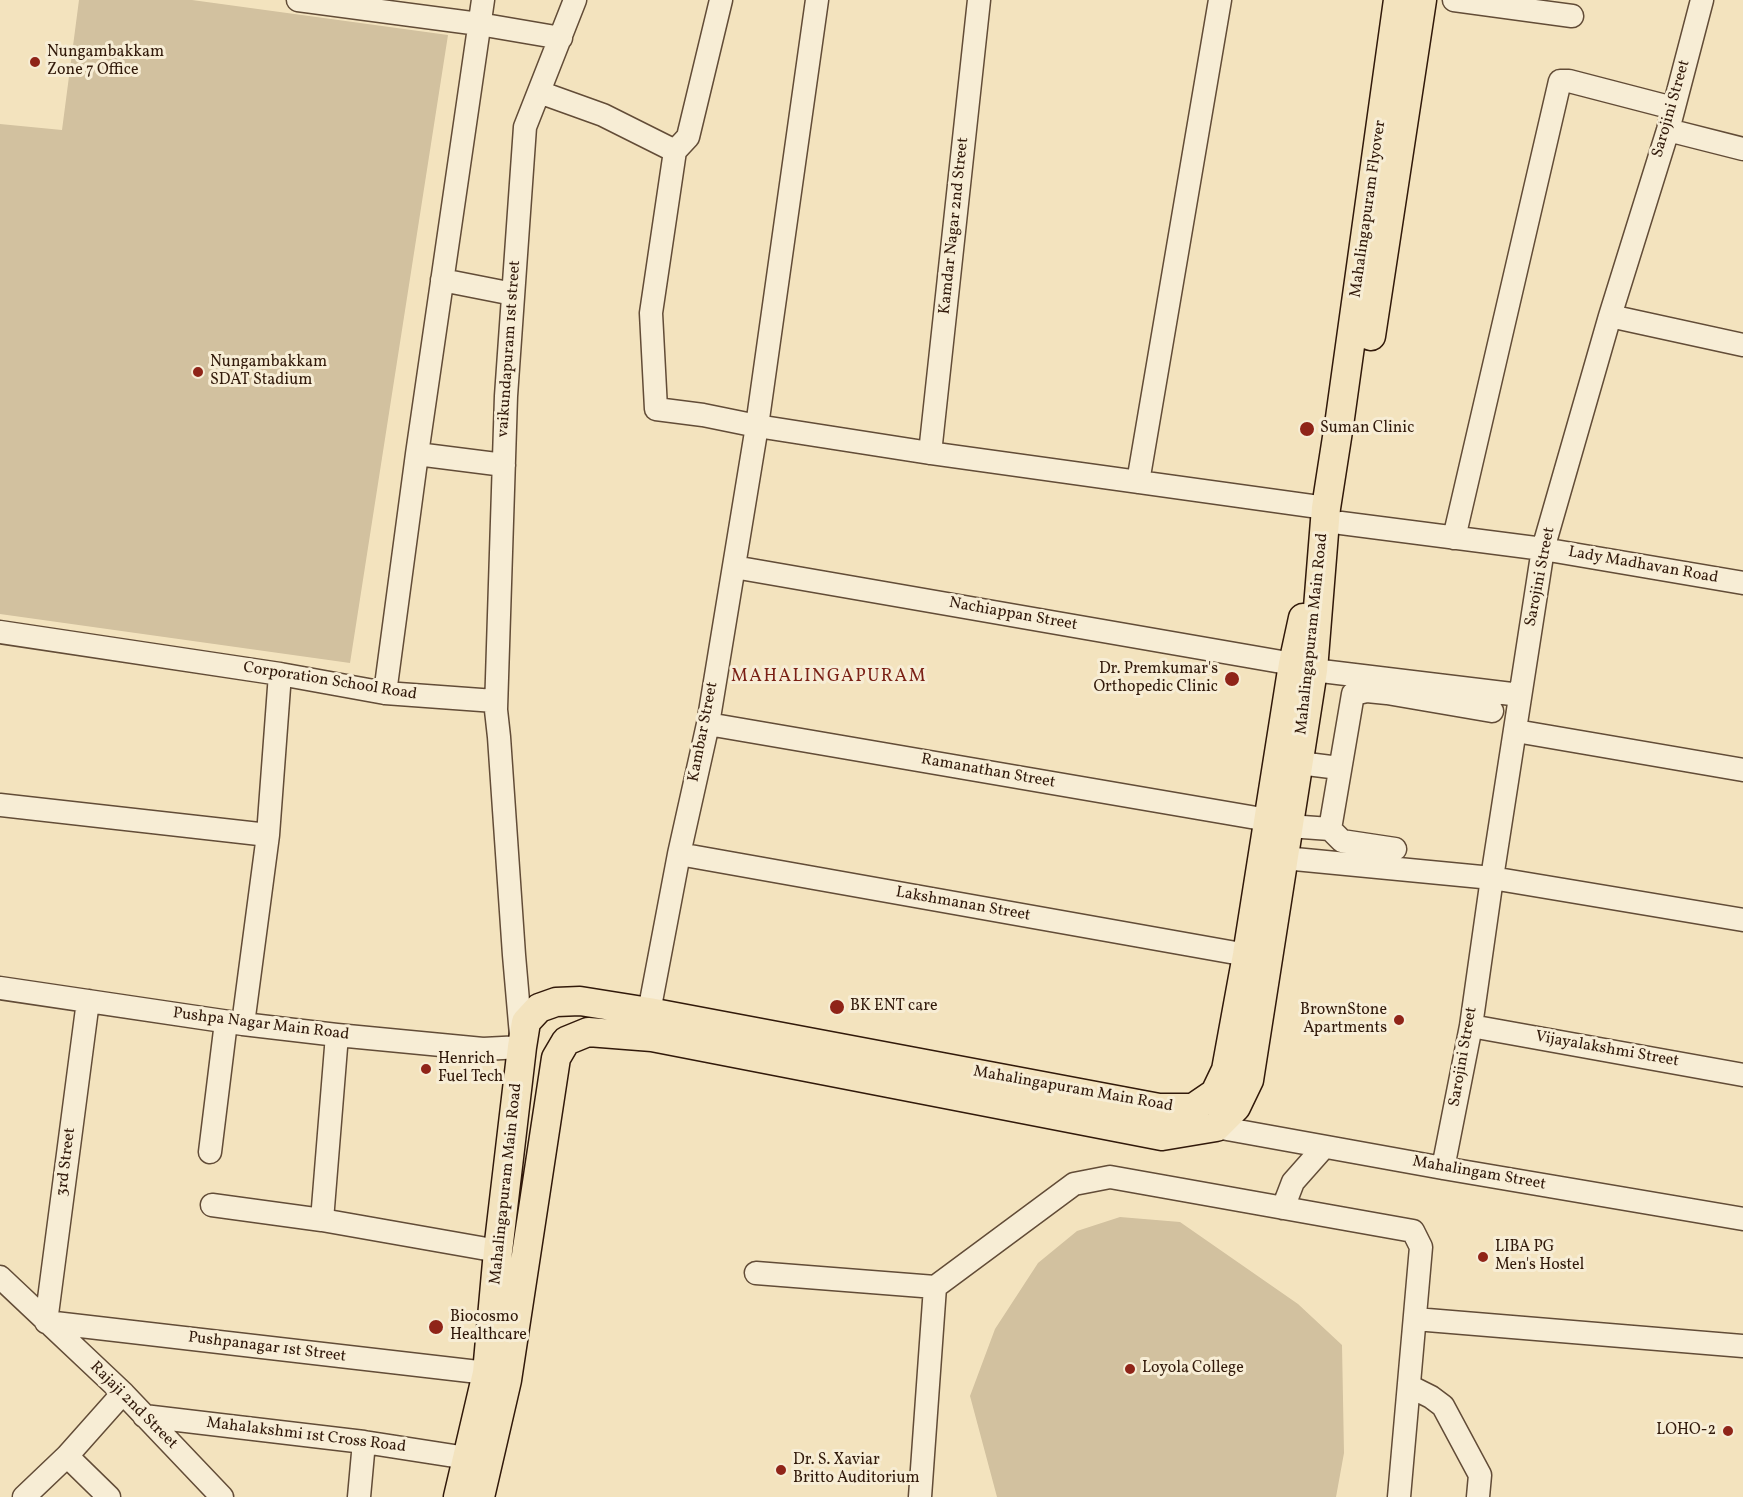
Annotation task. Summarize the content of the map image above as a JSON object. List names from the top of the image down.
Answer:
{
  "streets": {
    "main road": ["Mahalingapuram Flyover", "Mahalingapuram Main Road"],
    "street": [
      "Sarojini Street",
      "Kamdar Nagar 2nd Street",
      "vaikundapuram 1st street",
      "Lady Madhavan Road",
      "Nachiappan Street",
      "Corporation School Road",
      "Kambar Street",
      "Ramanathan Street",
      "Lakshmanan Street",
      "Pushpa Nagar Main Road",
      "Vijayalakshmi Street",
      "3rd Street",
      "Mahalingam Street",
      "Pushpanagar 1st Street",
      "Rajaji 2nd Street",
      "Mahalakshmi 1st Cross Road"
    ]
  },
  "crossings": [
    ["Sarojini Street", "Lady Madhavan Road"],
    ["Sarojini Street", "Nachiappan Street"],
    ["Sarojini Street", "Vijayalakshmi Street"],
    ["Sarojini Street", "Mahalingam Street"],
    ["Mahalingapuram Flyover", "Mahalingapuram Main Road"],
    ["Kamdar Nagar 2nd Street", "Lady Madhavan Road"],
    ["vaikundapuram 1st street", "Corporation School Road"],
    ["Lady Madhavan Road", "Mahalingapuram Main Road"],
    ["Lady Madhavan Road", "Kambar Street"],
    ["Nachiappan Street", "Mahalingapuram Main Road"],
    ["Nachiappan Street", "Kambar Street"],
    ["Mahalingapuram Main Road", "Kambar Street"],
    ["Mahalingapuram Main Road", "Ramanathan Street"],
    ["Mahalingapuram Main Road", "Lakshmanan Street"],
    ["Mahalingapuram Main Road", "Pushpa Nagar Main Road"],
    ["Mahalingapuram Main Road", "Mahalingam Street"],
    ["Mahalingapuram Main Road", "Pushpanagar 1st Street"],
    ["Mahalingapuram Main Road", "Mahalakshmi 1st Cross Road"],
    ["Kambar Street", "Ramanathan Street"],
    ["Kambar Street", "Lakshmanan Street"],
    ["Pushpa Nagar Main Road", "3rd Street"],
    ["3rd Street", "Pushpanagar 1st Street"],
    ["3rd Street", "Rajaji 2nd Street"],
    ["Pushpanagar 1st Street", "Rajaji 2nd Street"],
    ["Rajaji 2nd Street", "Mahalakshmi 1st Cross Road"]
  ],
  "districts": ["MAHALINGAPURAM"],
  "places": [
    "Nungambakkam Zone 7 Office",
    "Nungambakkam SDAT Stadium",
    "Suman Clinic",
    "Dr. Premkumar's Orthopedic Clinic",
    "BK ENT care",
    "BrownStone Apartments",
    "Henrich Fuel Tech",
    "LIBA PG Men's Hostel",
    "Biocosmo Healthcare",
    "Loyola College",
    "LOHO-2",
    "Dr. S. Xaviar Britto Auditorium"
  ]
}
